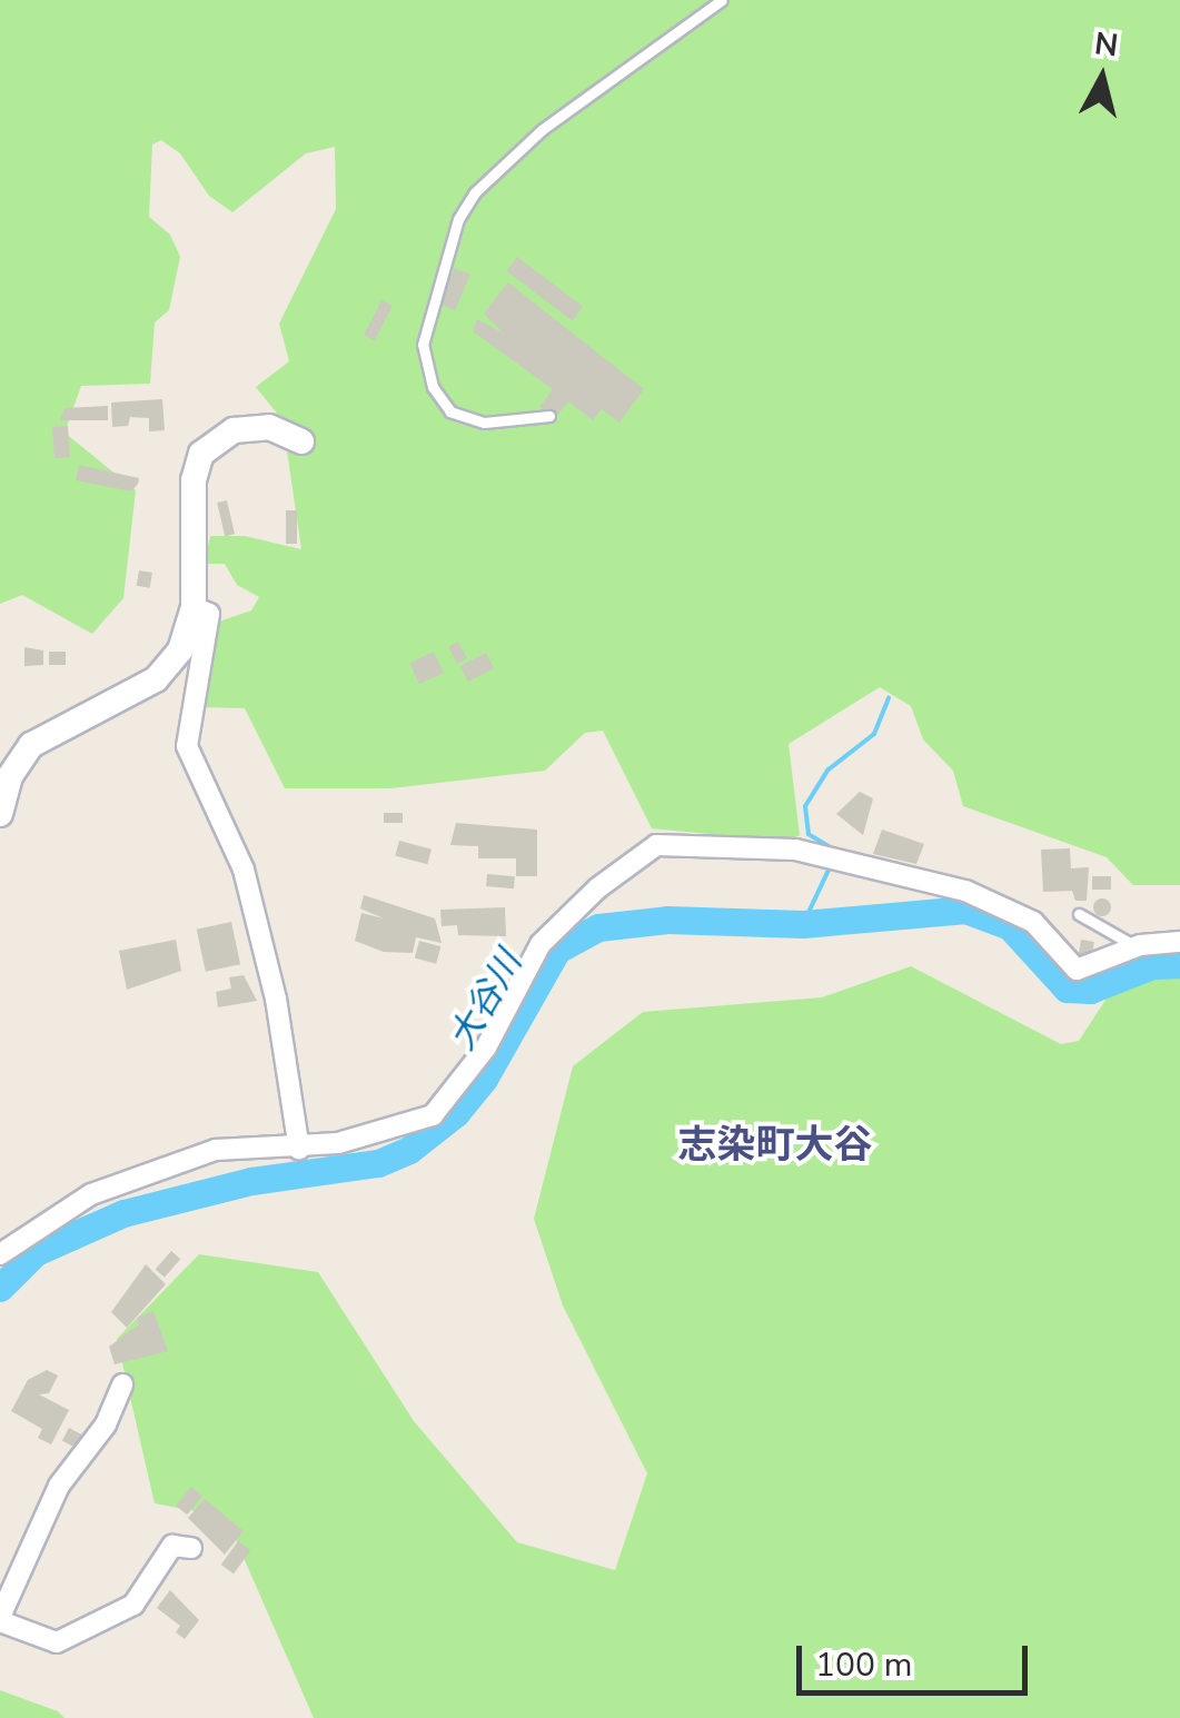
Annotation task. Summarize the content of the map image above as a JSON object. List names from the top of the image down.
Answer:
{
  "districts": ["志染町大谷"],
  "water": ["大谷川"],
  "scale_bar": "100 m",
  "north": "top"
}
